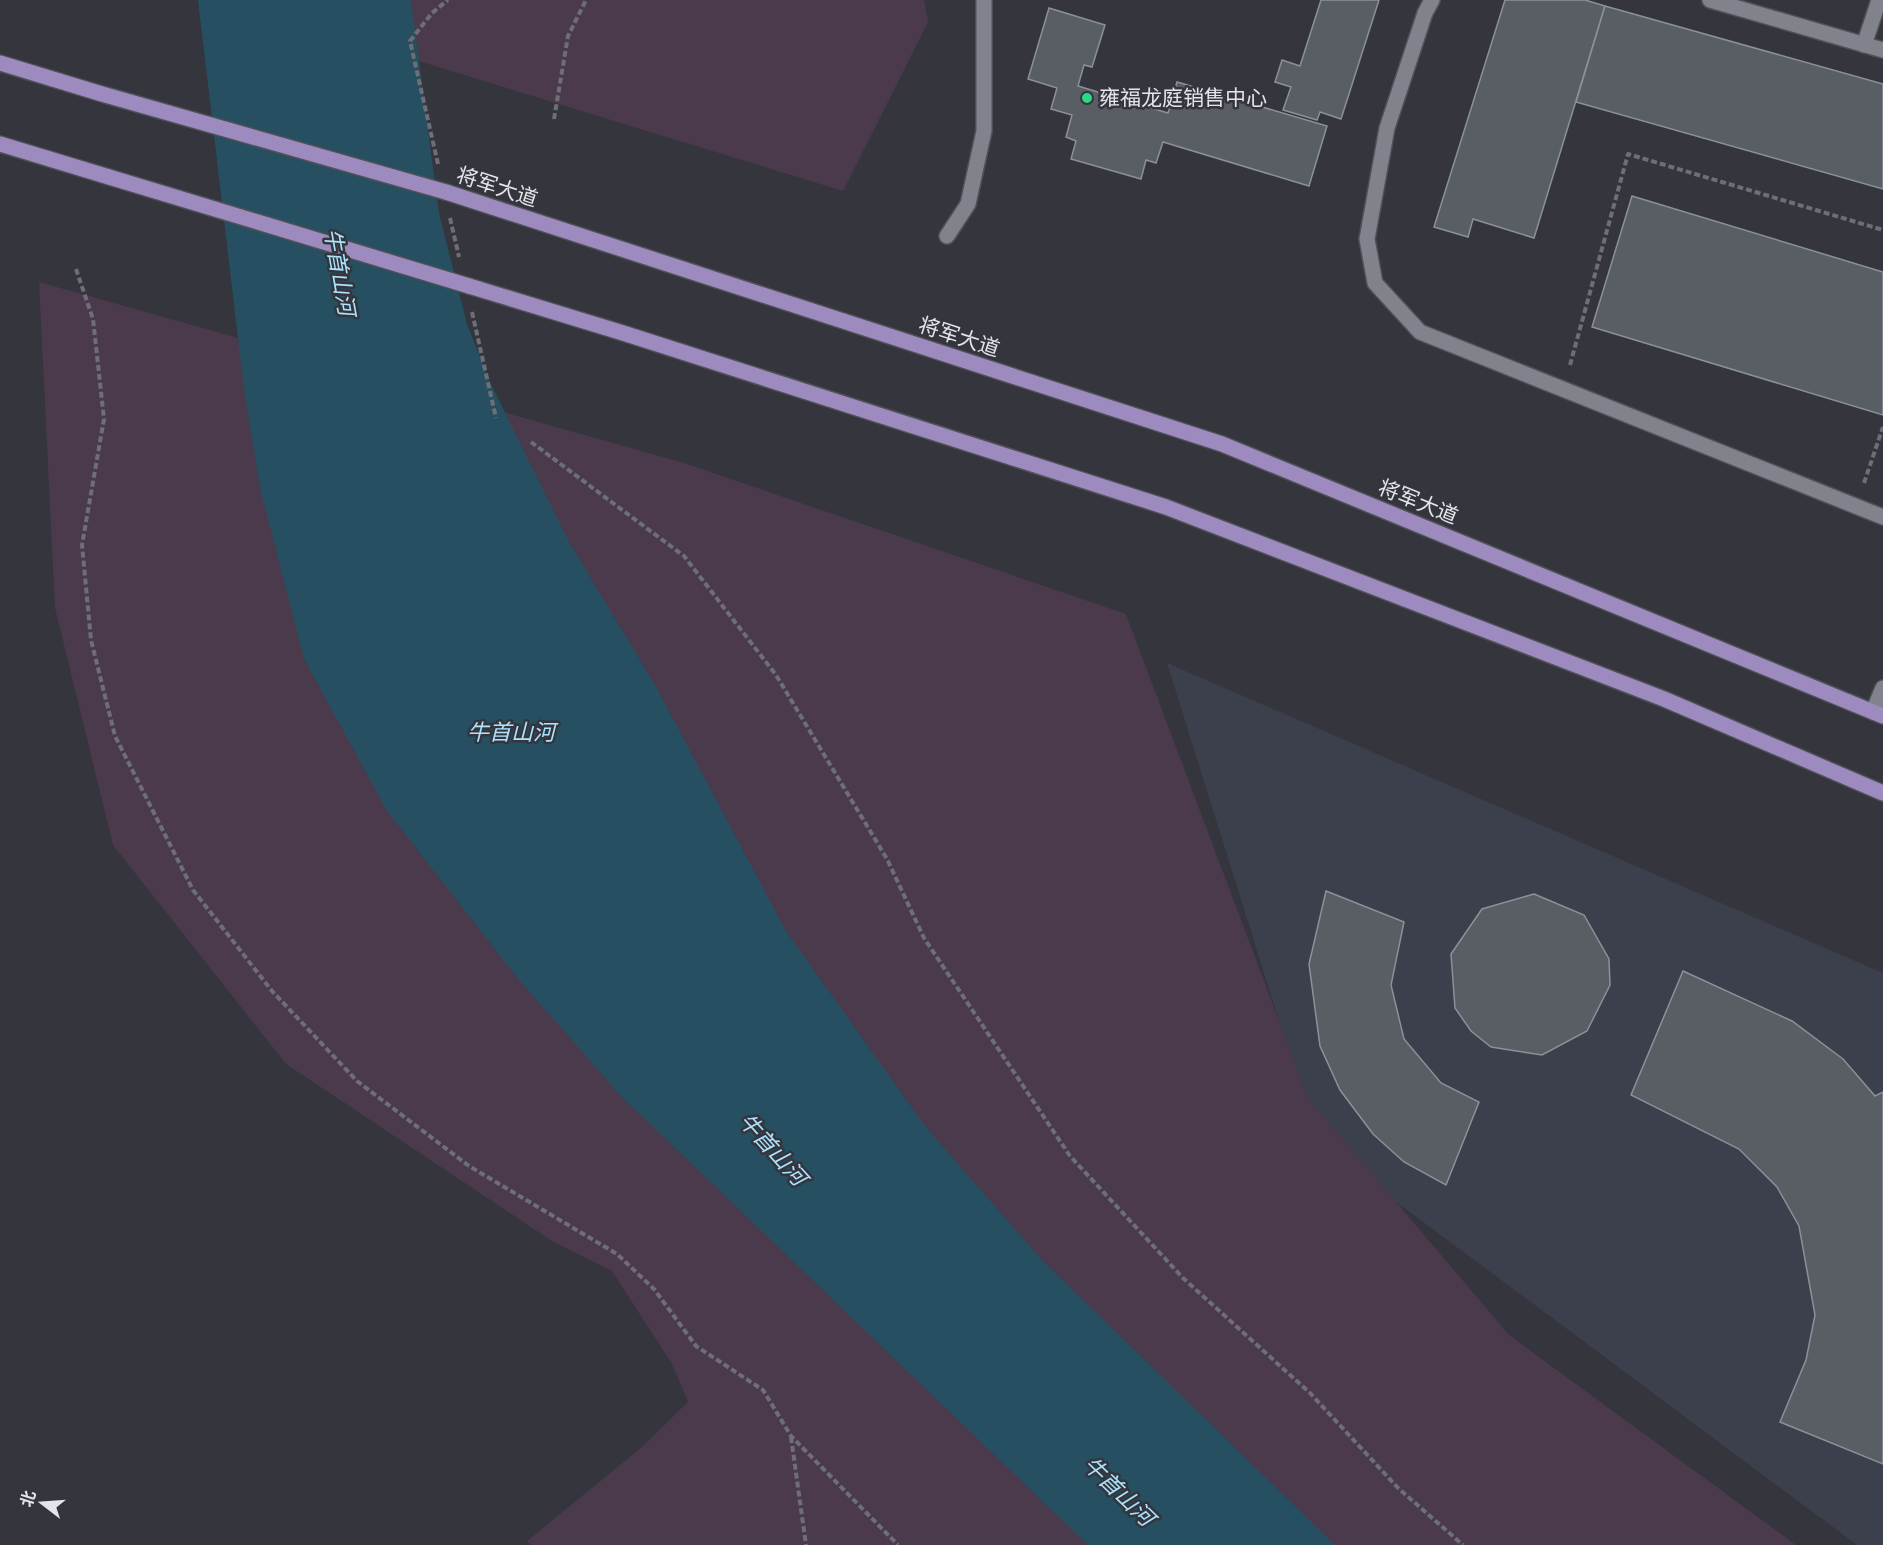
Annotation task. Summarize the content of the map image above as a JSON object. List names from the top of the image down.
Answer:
{
  "streets": {
    "main road": ["将军大道"]
  },
  "water": ["牛首山河"],
  "places": ["雍福龙庭销售中心"],
  "north": "left"
}
